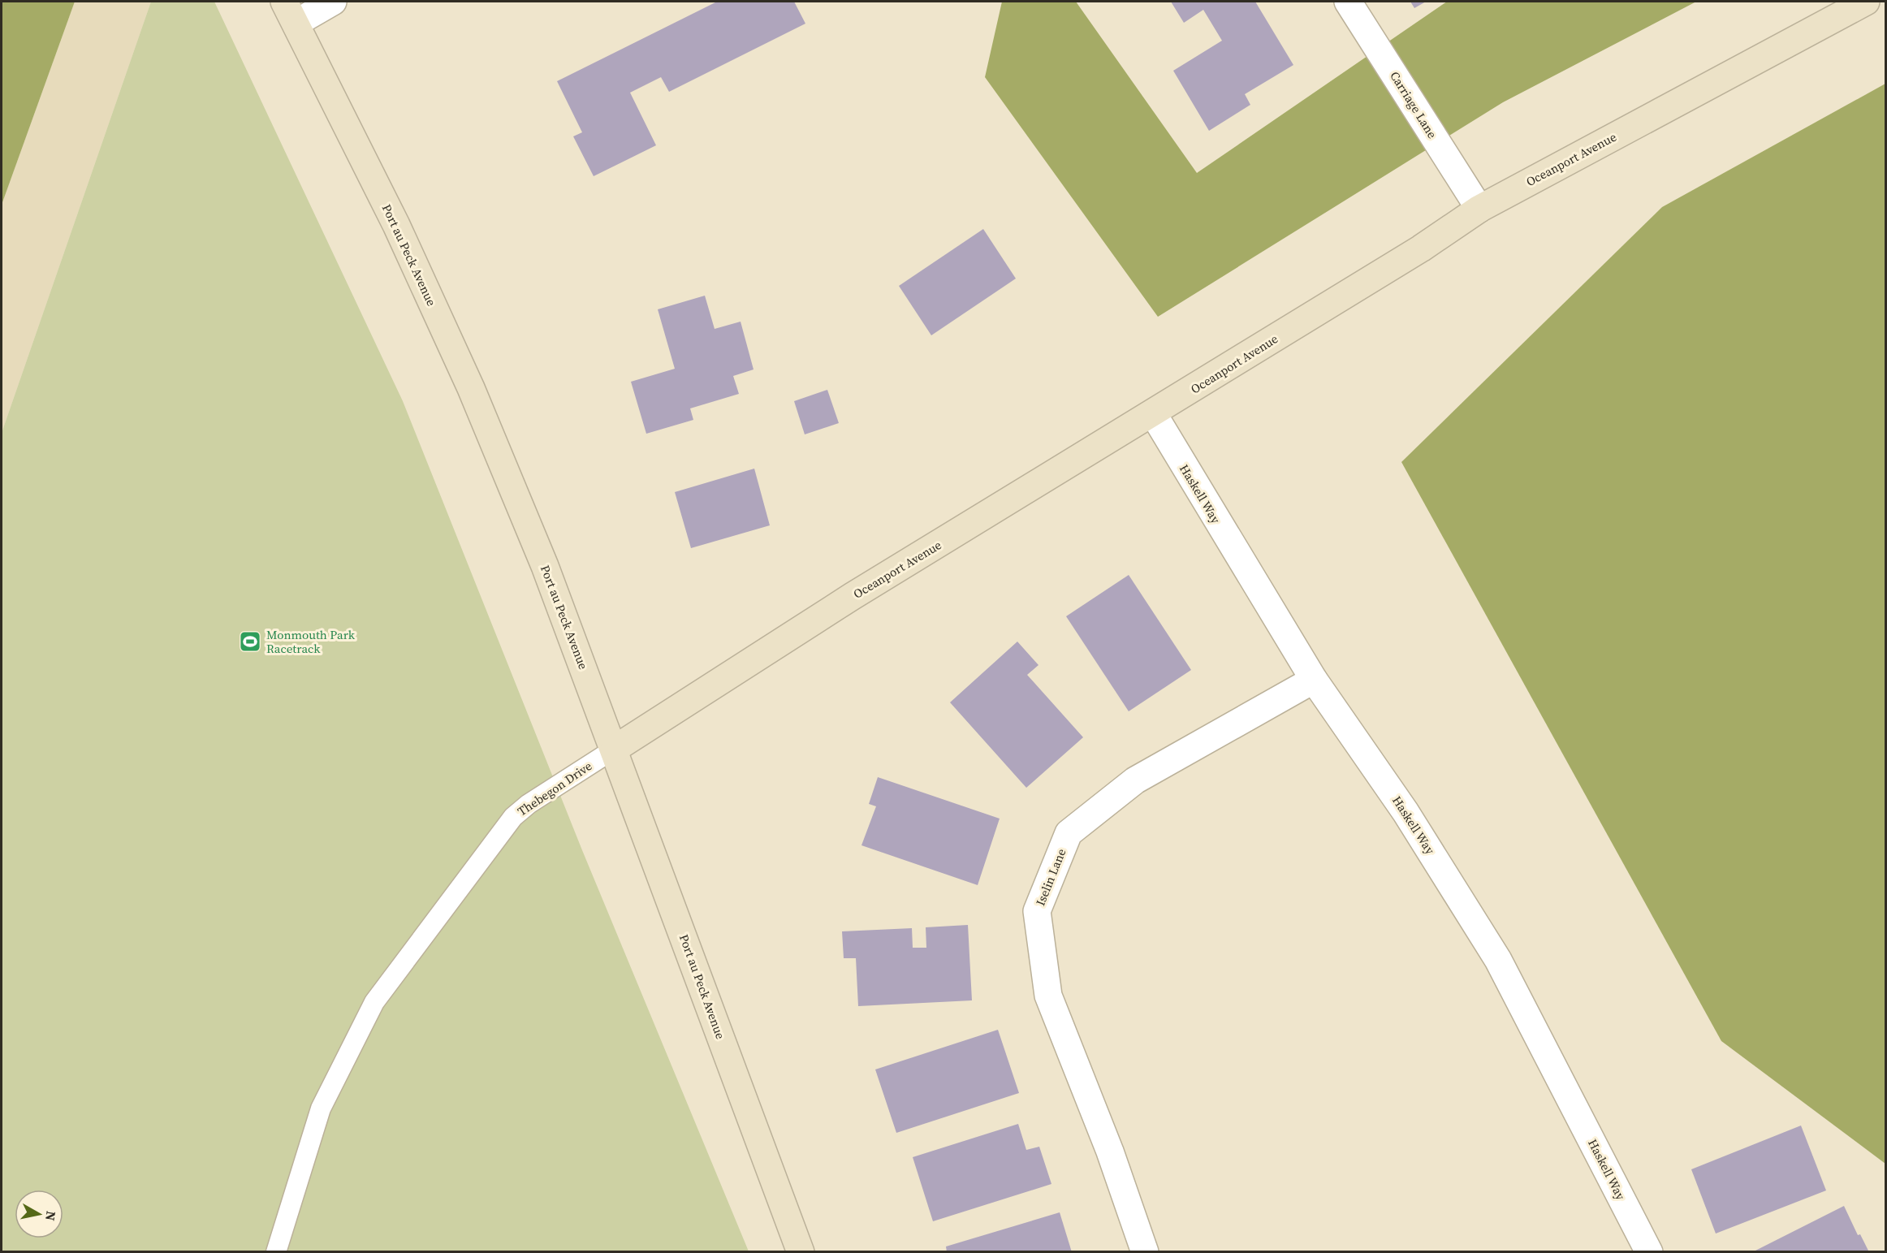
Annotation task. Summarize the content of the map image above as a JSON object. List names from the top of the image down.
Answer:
{
  "streets": {
    "street": [
      "Carriage Lane",
      "Oceanport Avenue",
      "Port au Peck Avenue",
      "Haskell Way",
      "Iselin Lane"
    ],
    "lane": ["Thebegon Drive"]
  },
  "crossings": [
    ["Carriage Lane", "Oceanport Avenue"],
    ["Oceanport Avenue", "Port au Peck Avenue"],
    ["Oceanport Avenue", "Haskell Way"],
    ["Oceanport Avenue", "Thebegon Drive"],
    ["Port au Peck Avenue", "Thebegon Drive"],
    ["Haskell Way", "Iselin Lane"]
  ],
  "places": {
    "sports": ["Monmouth Park Racetrack"]
  },
  "north": "right"
}
